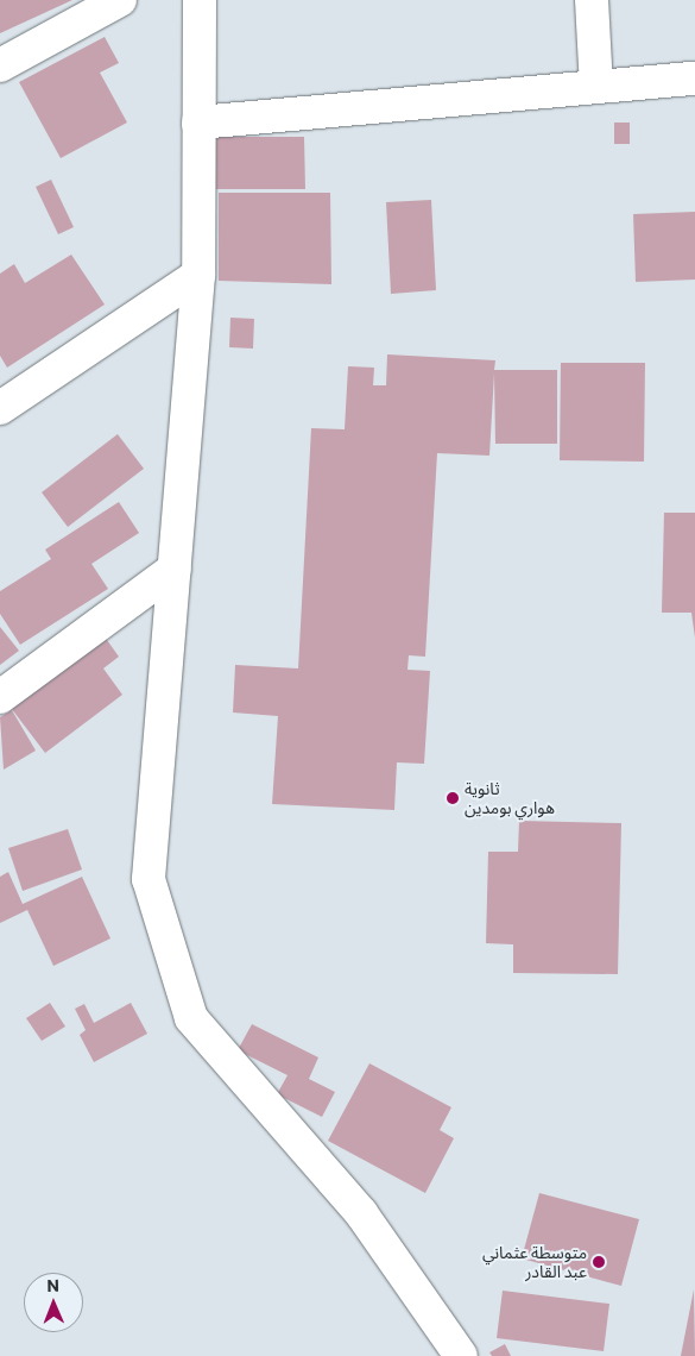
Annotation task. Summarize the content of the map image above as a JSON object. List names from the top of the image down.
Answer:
{
  "places": ["ثانوية هواري بومدين", "متوسطة عثماني عبد القادر"],
  "north": "top"
}
